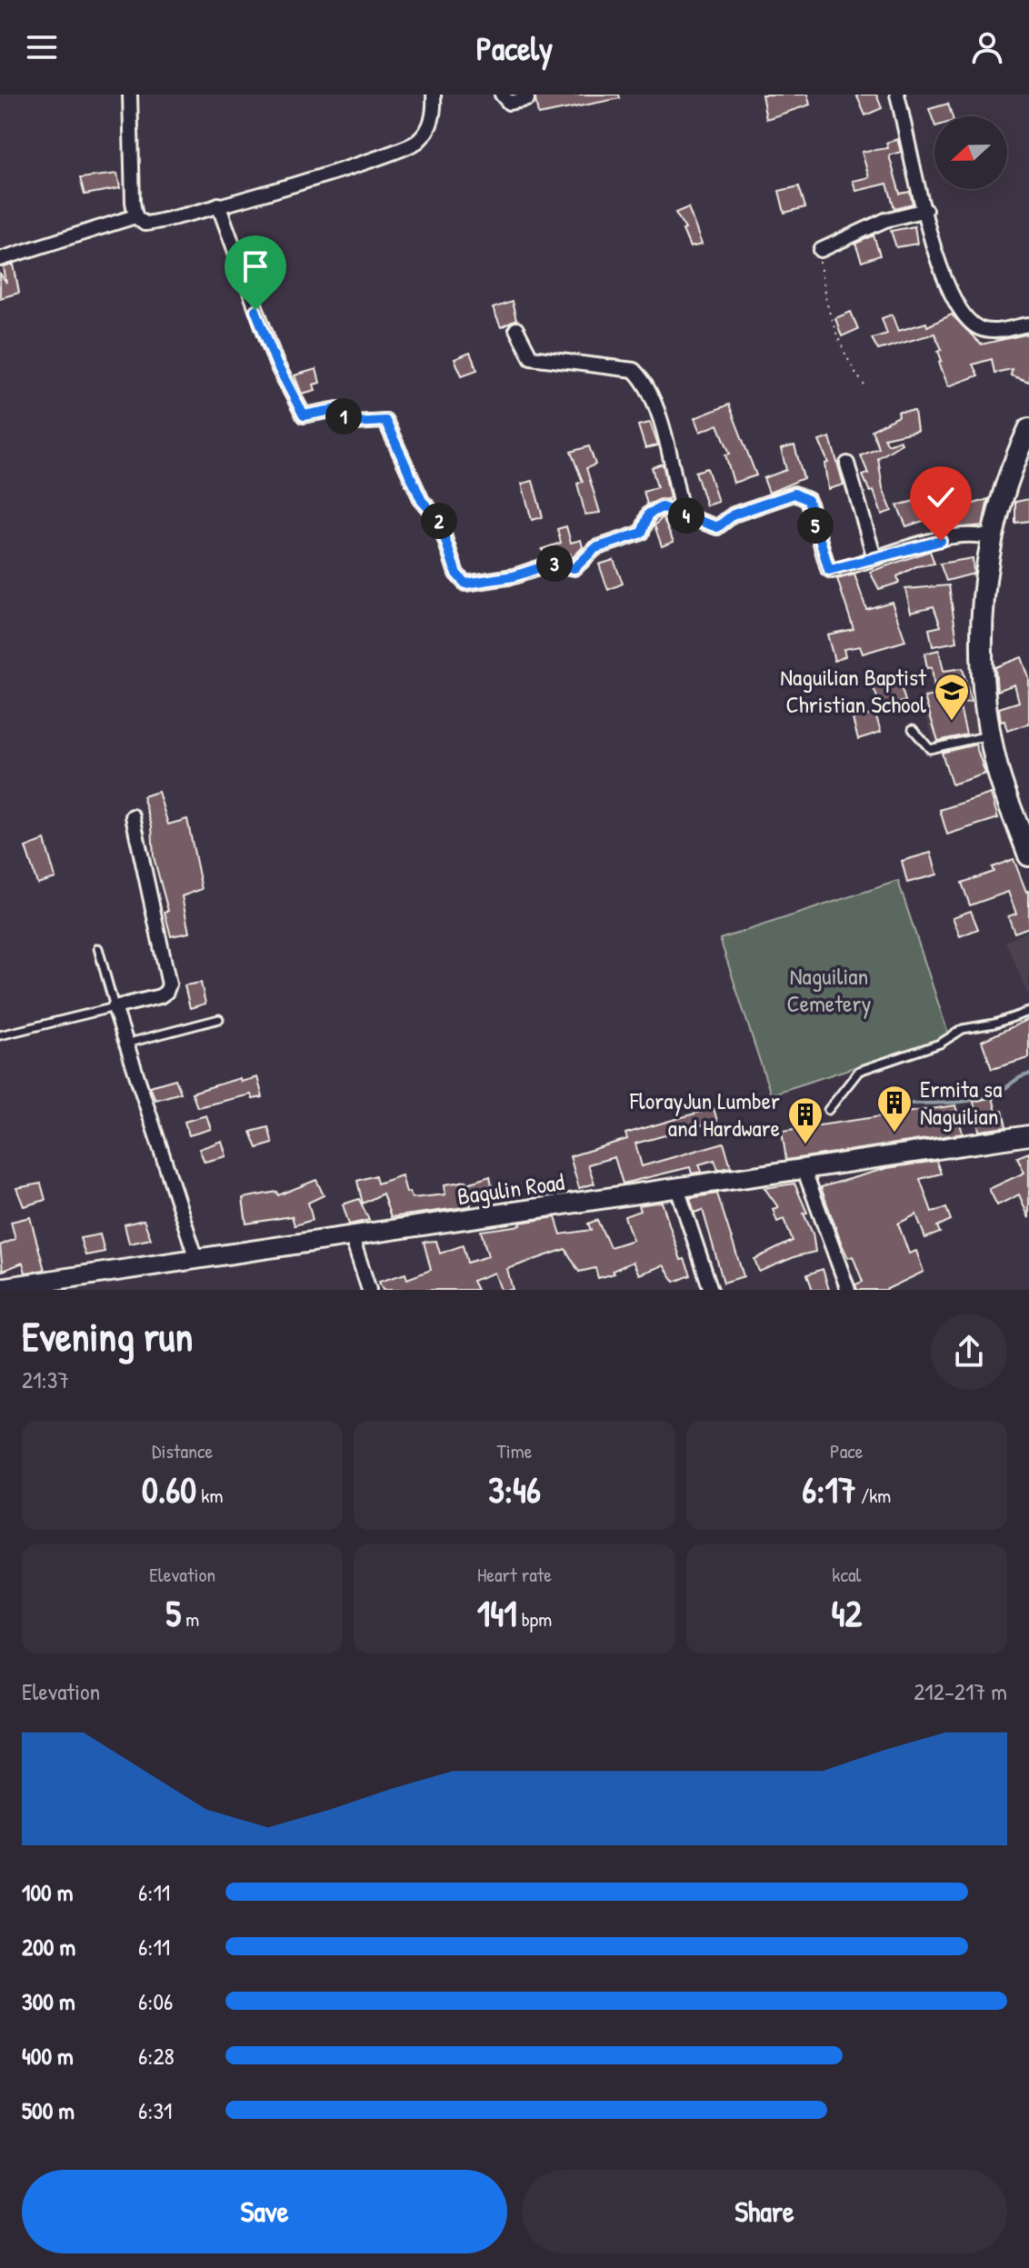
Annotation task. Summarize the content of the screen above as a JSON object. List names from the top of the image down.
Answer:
{
  "streets": {
    "main road": ["Bagulin Road"]
  },
  "parks": ["Naguilian Cemetery"],
  "places": {
    "school or university": ["Naguilian Baptist Christian School"],
    "building": ["Ermita sa Naguilian", "FlorayJun Lumber and Hardware"]
  },
  "north": "left",
  "page": {
    "header": "Pacely",
    "pins": [
      "1",
      "4",
      "2",
      "5",
      "3"
    ],
    "heading": ["Evening run", "21:37"],
    "stats": [
      ["Distance", "0.60 km"],
      ["Time", "3:46"],
      ["Pace", "6:17 /km"],
      ["Elevation", "5 m"],
      ["Heart rate", "141 bpm"],
      ["kcal", "42"]
    ],
    "chart": ["Elevation", "212–217 m"],
    "list": [
      {
        "name": "100 m",
        "note": "6:11"
      },
      {
        "name": "200 m",
        "note": "6:11"
      },
      {
        "name": "300 m",
        "note": "6:06"
      },
      {
        "name": "400 m",
        "note": "6:28"
      },
      {
        "name": "500 m",
        "note": "6:31"
      }
    ],
    "buttons": ["Save", "Share"]
  }
}
